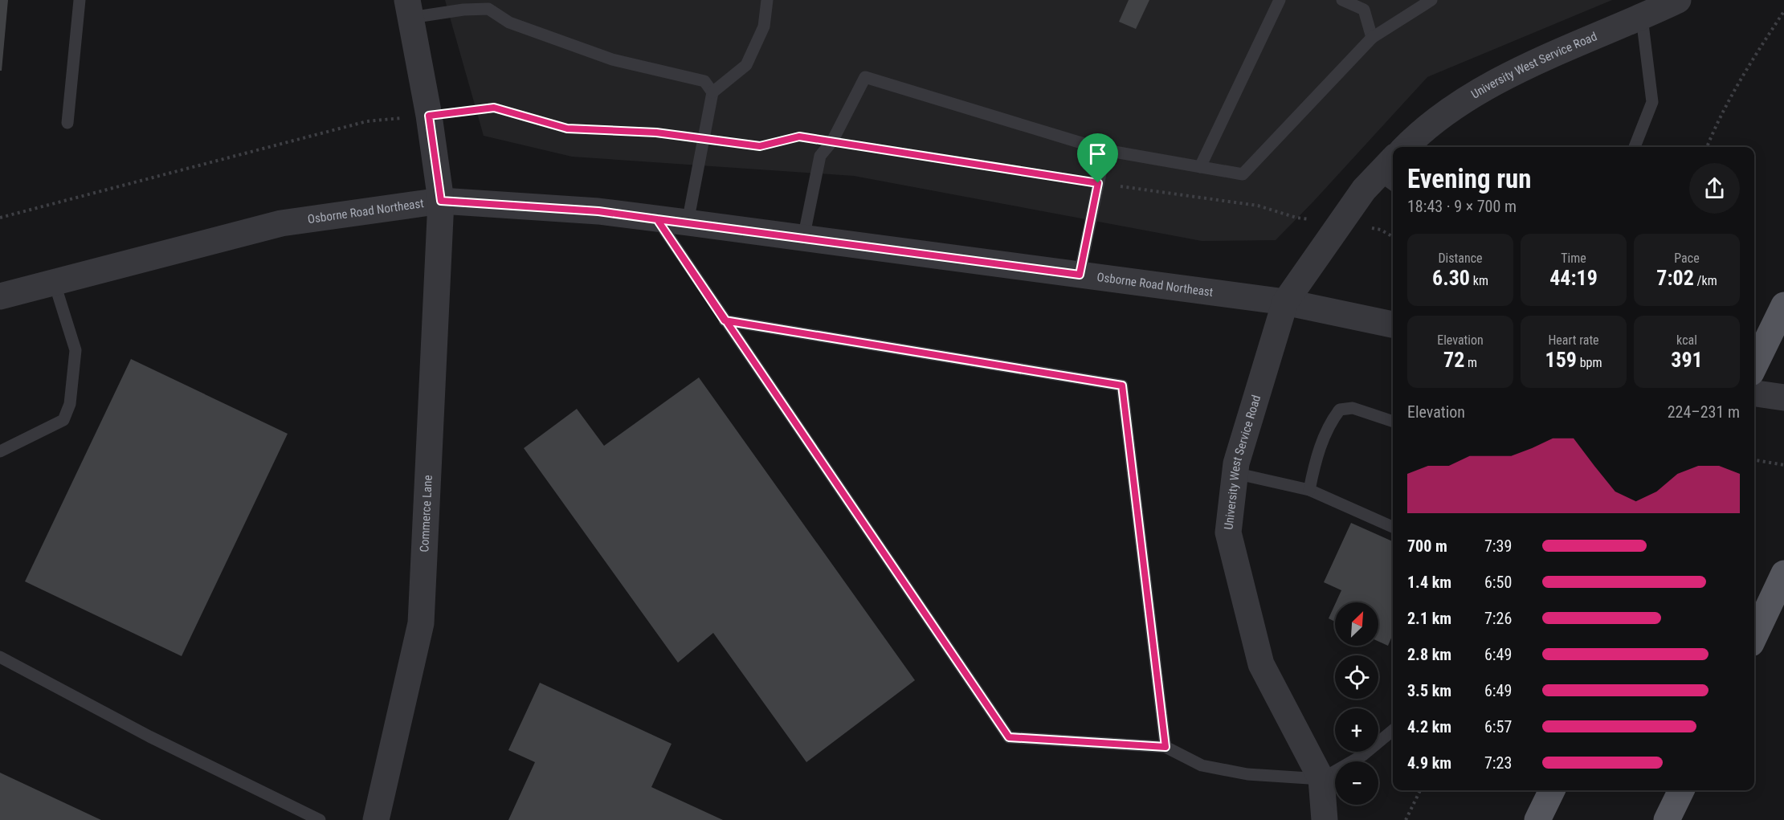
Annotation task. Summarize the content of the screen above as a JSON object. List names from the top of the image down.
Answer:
{
  "streets": {
    "street": ["University West Service Road", "Osborne Road Northeast", "Commerce Lane"]
  },
  "crossings": [
    ["University West Service Road", "Osborne Road Northeast"],
    ["Osborne Road Northeast", "Commerce Lane"]
  ],
  "north": "top right",
  "page": {
    "heading": ["Evening run", "18:43 · 9 × 700 m"],
    "stats": [
      ["Distance", "6.30 km"],
      ["Time", "44:19"],
      ["Pace", "7:02 /km"],
      ["Elevation", "72 m"],
      ["Heart rate", "159 bpm"],
      ["kcal", "391"]
    ],
    "chart": ["Elevation", "224–231 m"],
    "list": [
      {
        "name": "700 m",
        "note": "7:39"
      },
      {
        "name": "1.4 km",
        "note": "6:50"
      },
      {
        "name": "2.1 km",
        "note": "7:26"
      },
      {
        "name": "2.8 km",
        "note": "6:49"
      },
      {
        "name": "3.5 km",
        "note": "6:49"
      },
      {
        "name": "4.2 km",
        "note": "6:57"
      },
      {
        "name": "4.9 km",
        "note": "7:23"
      }
    ],
    "map_buttons": ["+", "−"]
  }
}
